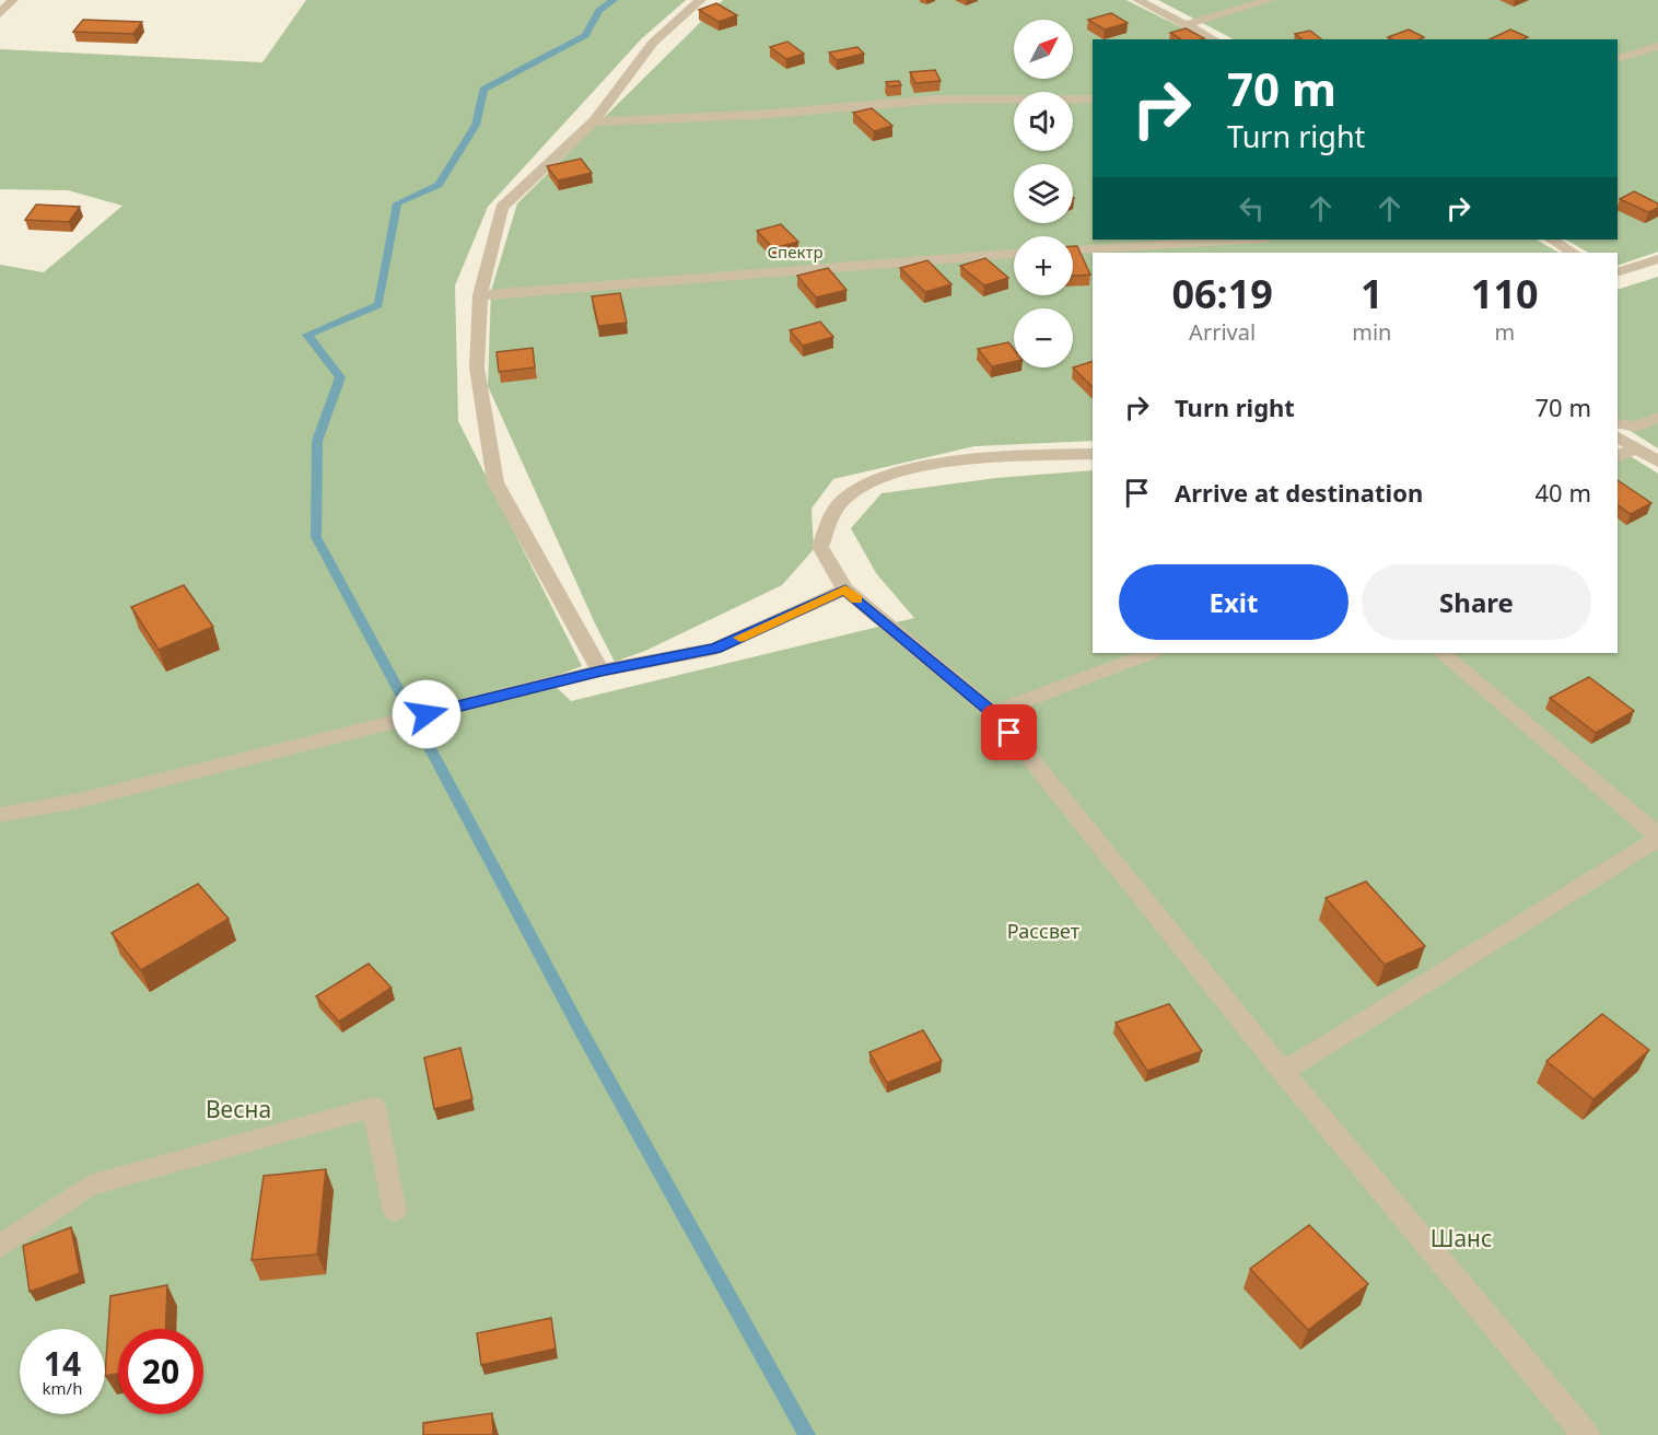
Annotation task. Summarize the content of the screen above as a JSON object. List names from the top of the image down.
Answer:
{
  "parks": [
    "Спектр",
    "Рассвет",
    "Весна",
    "Шанс"
  ],
  "north": "top right",
  "page": {
    "map_buttons": ["+", "−"],
    "turn": ["70 m", "Turn right"],
    "eta": [
      "06:19",
      "Arrival",
      "1",
      "min",
      "110",
      "m"
    ],
    "list": [
      {
        "name": "Turn right",
        "value": "70 m"
      },
      {
        "name": "Arrive at destination",
        "value": "40 m"
      }
    ],
    "buttons": ["Exit", "Share"],
    "speed": "14 km/h",
    "limit": "20"
  }
}
